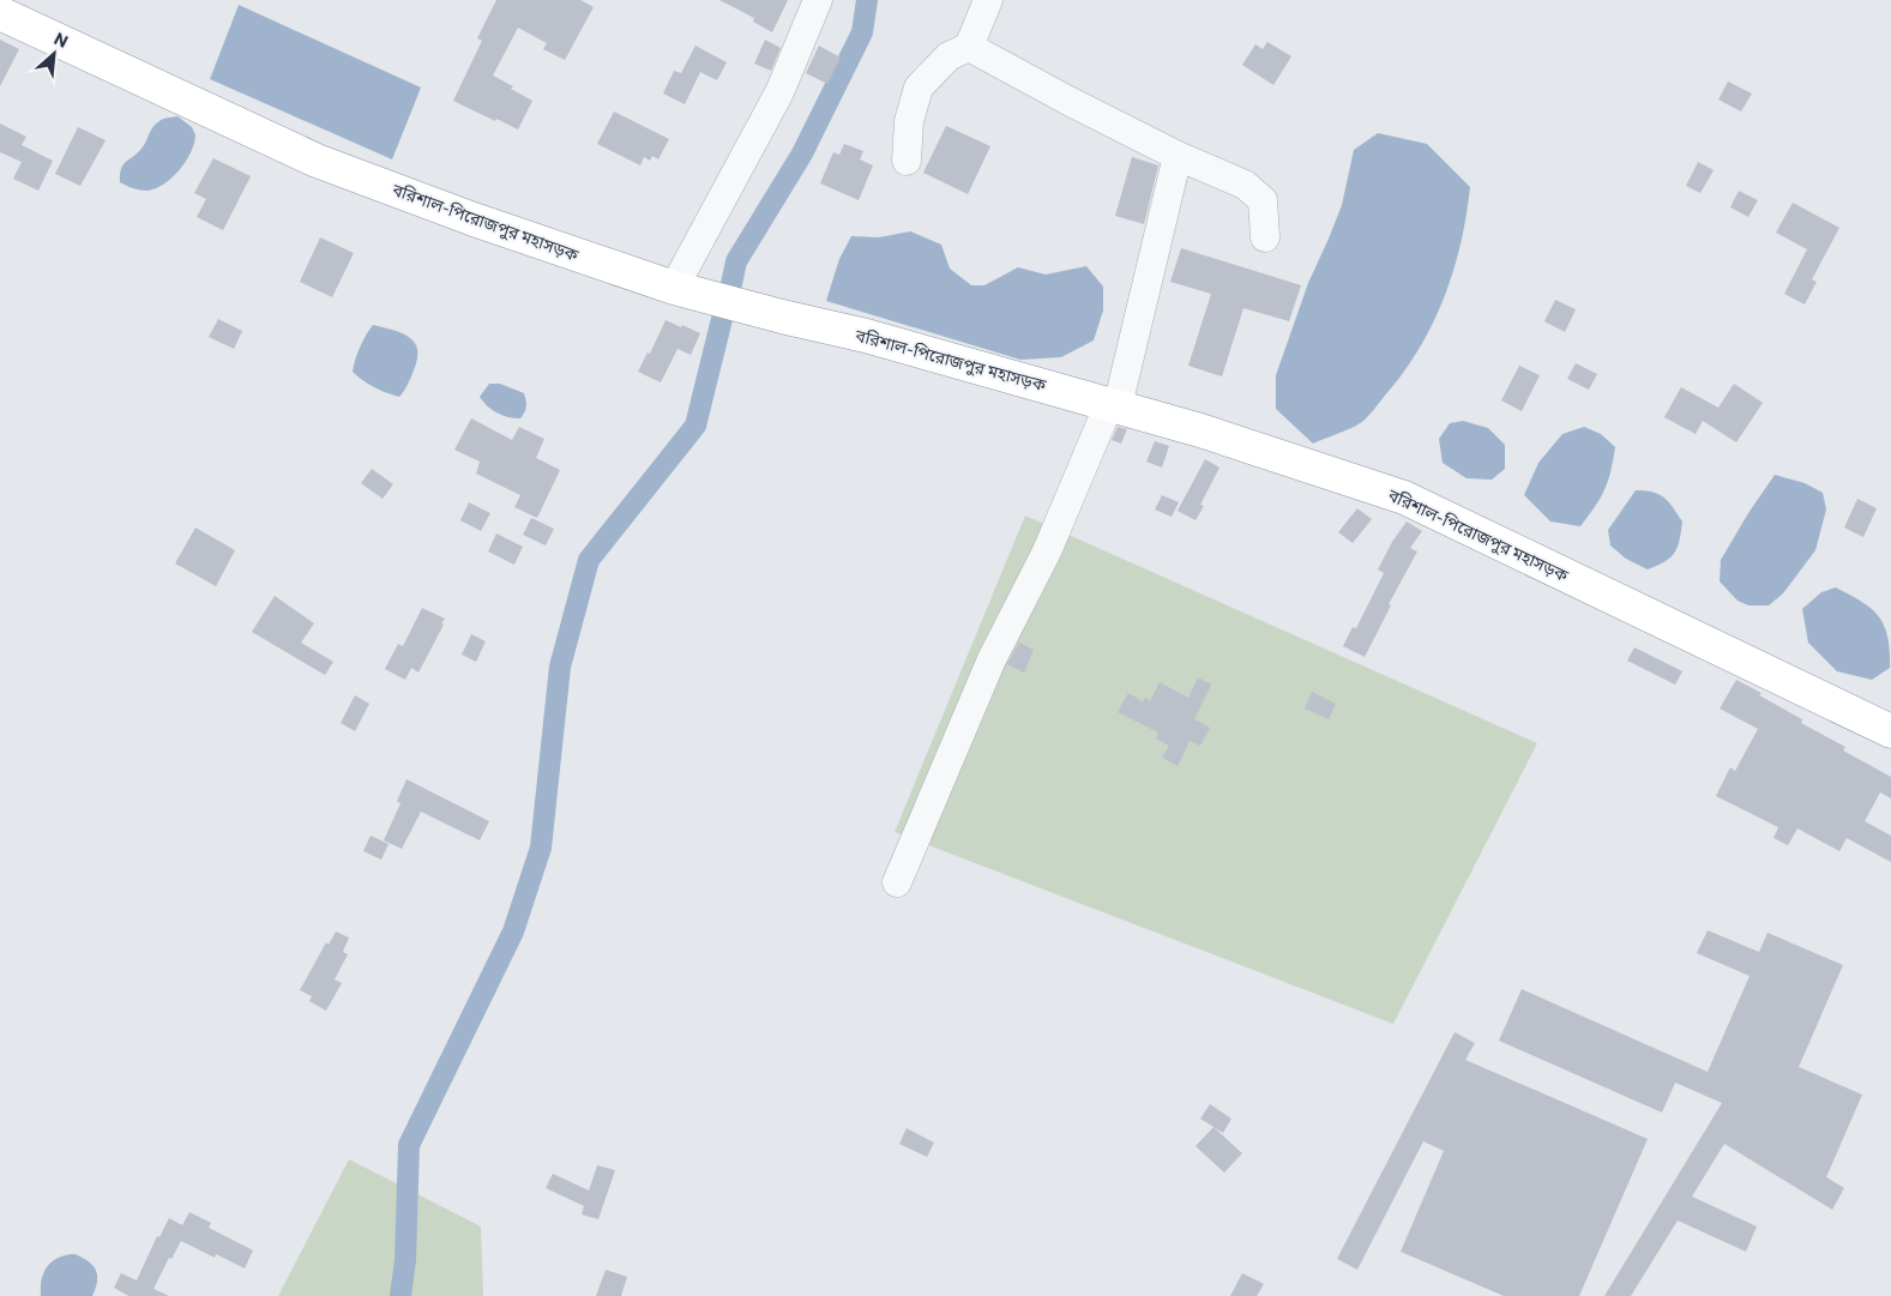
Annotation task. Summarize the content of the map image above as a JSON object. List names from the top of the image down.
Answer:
{
  "streets": {
    "highway": ["বরিশাল-পিরোজপুর মহাসড়ক"]
  },
  "north": "top right"
}
